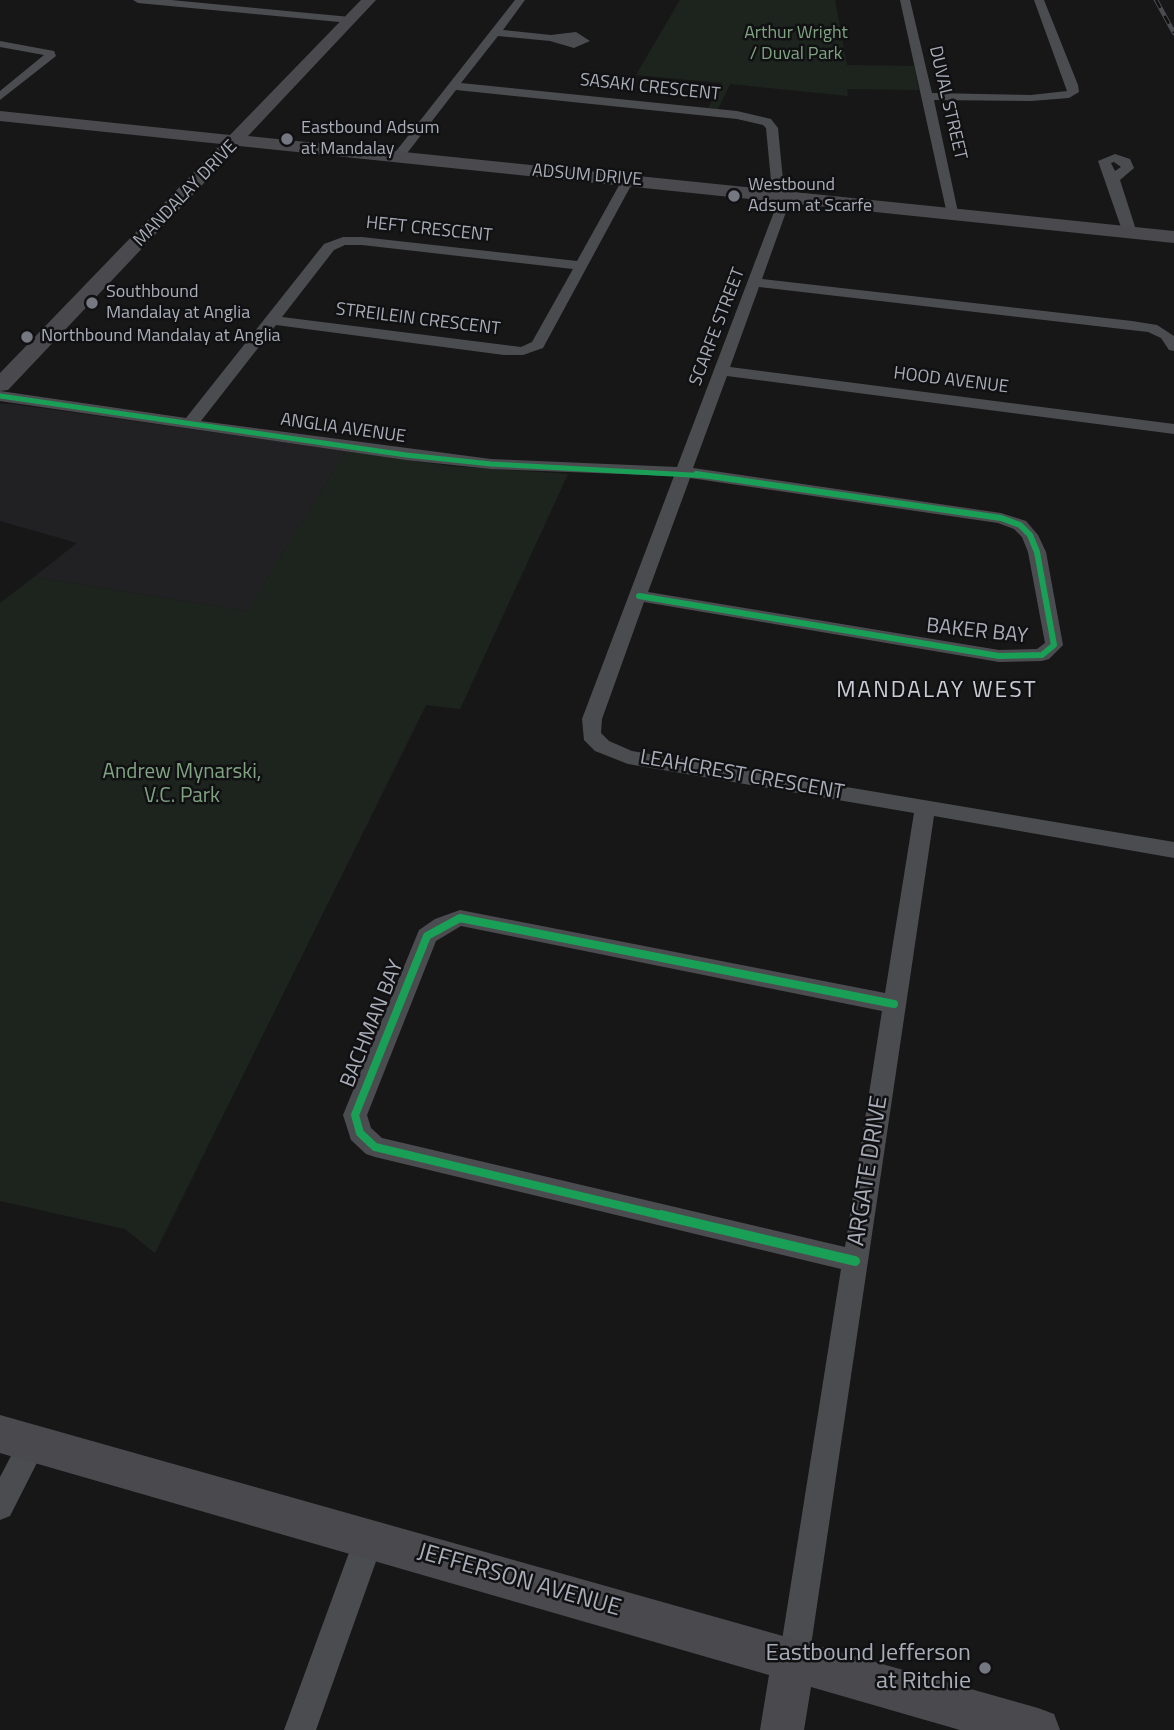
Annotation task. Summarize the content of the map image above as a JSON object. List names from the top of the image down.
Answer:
{
  "streets": {
    "street": [
      "SASAKI CRESCENT",
      "DUVAL STREET",
      "ADSUM DRIVE",
      "MANDALAY DRIVE",
      "HEFT CRESCENT",
      "STREILEIN CRESCENT",
      "SCARFE STREET",
      "HOOD AVENUE",
      "ANGLIA AVENUE",
      "BAKER BAY",
      "LEAHCREST CRESCENT",
      "BACHMAN BAY",
      "ARGATE DRIVE",
      "JEFFERSON AVENUE"
    ]
  },
  "crossings": [
    ["SASAKI CRESCENT", "ADSUM DRIVE"],
    ["SASAKI CRESCENT", "SCARFE STREET"],
    ["DUVAL STREET", "ADSUM DRIVE"],
    ["ADSUM DRIVE", "MANDALAY DRIVE"],
    ["ADSUM DRIVE", "STREILEIN CRESCENT"],
    ["ADSUM DRIVE", "SCARFE STREET"],
    ["HEFT CRESCENT", "STREILEIN CRESCENT"],
    ["HEFT CRESCENT", "ANGLIA AVENUE"],
    ["SCARFE STREET", "HOOD AVENUE"],
    ["SCARFE STREET", "ANGLIA AVENUE"],
    ["SCARFE STREET", "BAKER BAY"],
    ["SCARFE STREET", "LEAHCREST CRESCENT"],
    ["ANGLIA AVENUE", "BAKER BAY"],
    ["ANGLIA AVENUE", "LEAHCREST CRESCENT"],
    ["BAKER BAY", "LEAHCREST CRESCENT"],
    ["LEAHCREST CRESCENT", "ARGATE DRIVE"],
    ["BACHMAN BAY", "ARGATE DRIVE"],
    ["ARGATE DRIVE", "JEFFERSON AVENUE"]
  ],
  "districts": ["MANDALAY WEST"],
  "parks": ["Arthur Wright / Duval Park", "Andrew Mynarski, V.C. Park"],
  "places": [
    "Eastbound Adsum at Mandalay",
    "Westbound Adsum at Scarfe",
    "Southbound Mandalay at Anglia",
    "Northbound Mandalay at Anglia",
    "Eastbound Jefferson at Ritchie"
  ]
}
